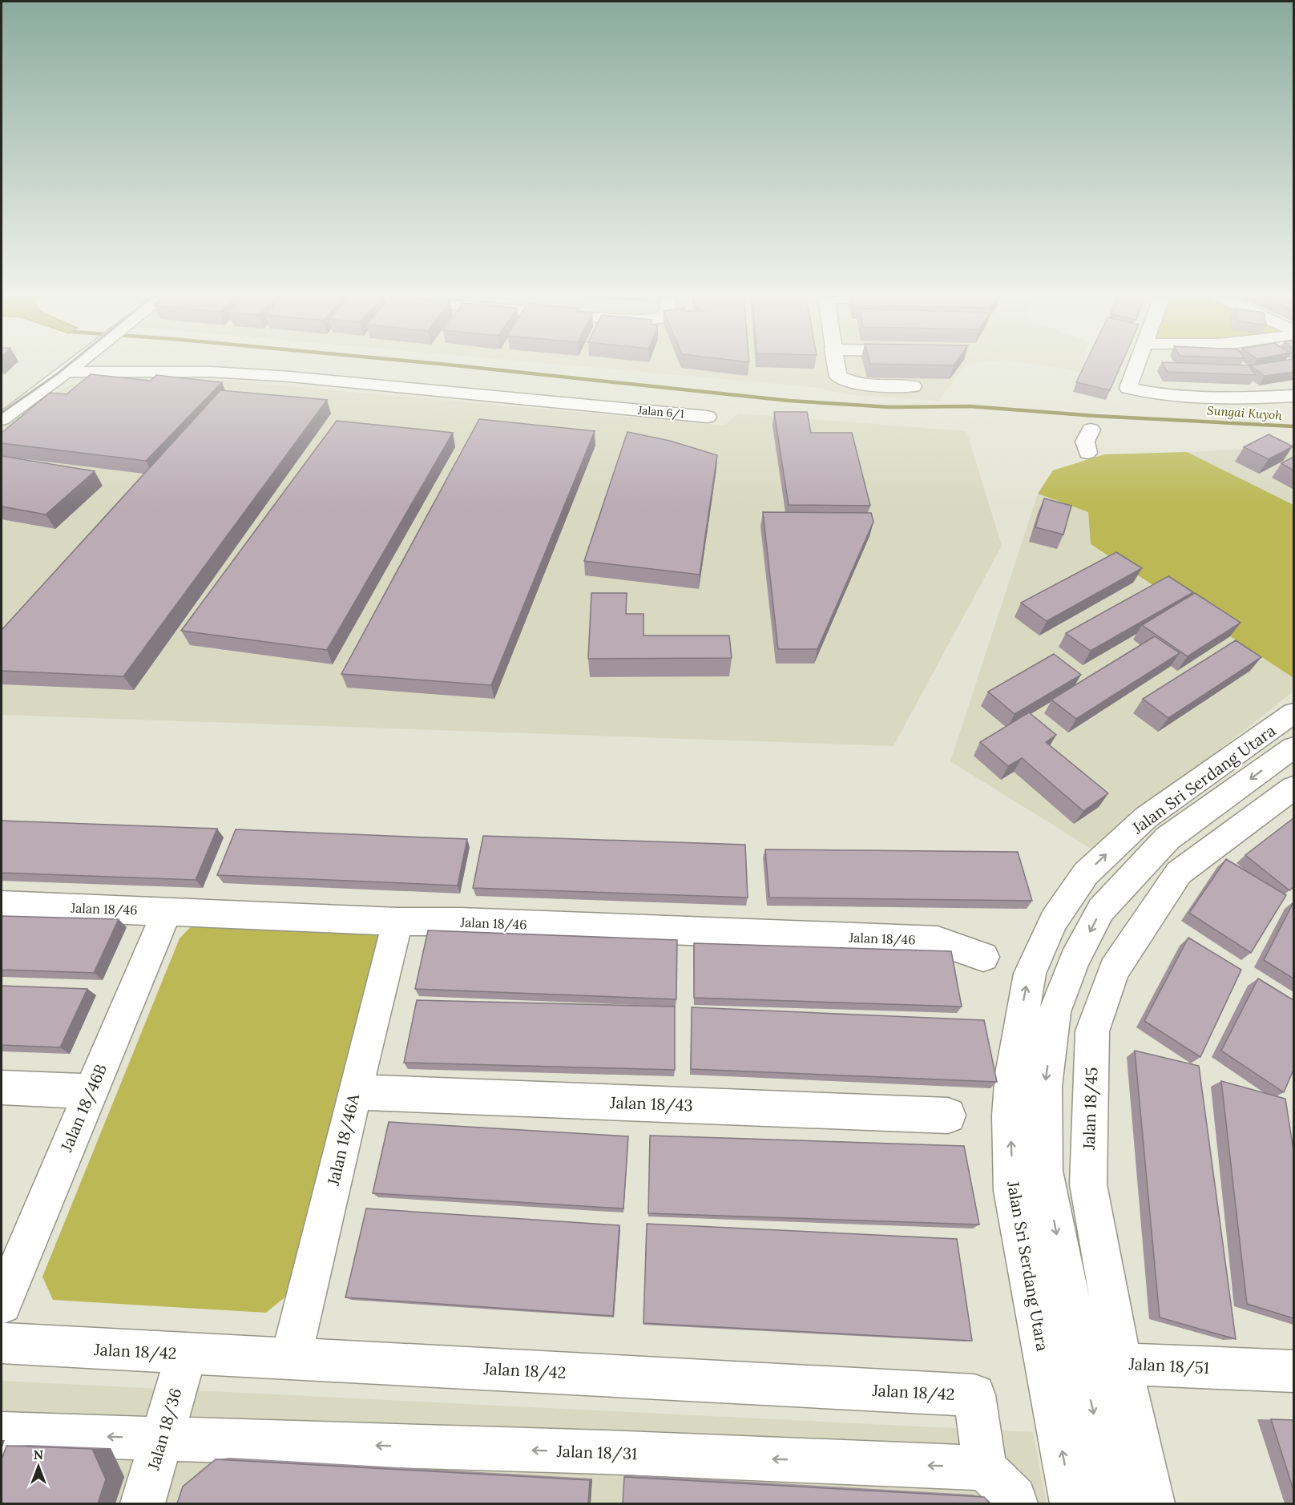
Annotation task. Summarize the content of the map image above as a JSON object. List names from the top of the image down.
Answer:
{
  "streets": {
    "street": [
      "Jalan 6/1",
      "Jalan Sri Serdang Utara",
      "Jalan 18/46",
      "Jalan 18/43",
      "Jalan 18/46B",
      "Jalan 18/45",
      "Jalan 18/46A",
      "Jalan 18/42",
      "Jalan 18/51",
      "Jalan 18/36",
      "Jalan 18/31"
    ]
  },
  "crossings": [
    ["Jalan Sri Serdang Utara", "Jalan 18/45"],
    ["Jalan Sri Serdang Utara", "Jalan 18/51"],
    ["Jalan 18/46", "Jalan 18/46B"],
    ["Jalan 18/46", "Jalan 18/46A"],
    ["Jalan 18/43", "Jalan 18/46A"],
    ["Jalan 18/45", "Jalan 18/51"],
    ["Jalan 18/46A", "Jalan 18/42"],
    ["Jalan 18/42", "Jalan 18/36"],
    ["Jalan 18/42", "Jalan 18/31"],
    ["Jalan 18/36", "Jalan 18/31"]
  ],
  "one_way": ["Jalan 18/31"],
  "water": ["Sungai Kuyoh"],
  "north": "top"
}
